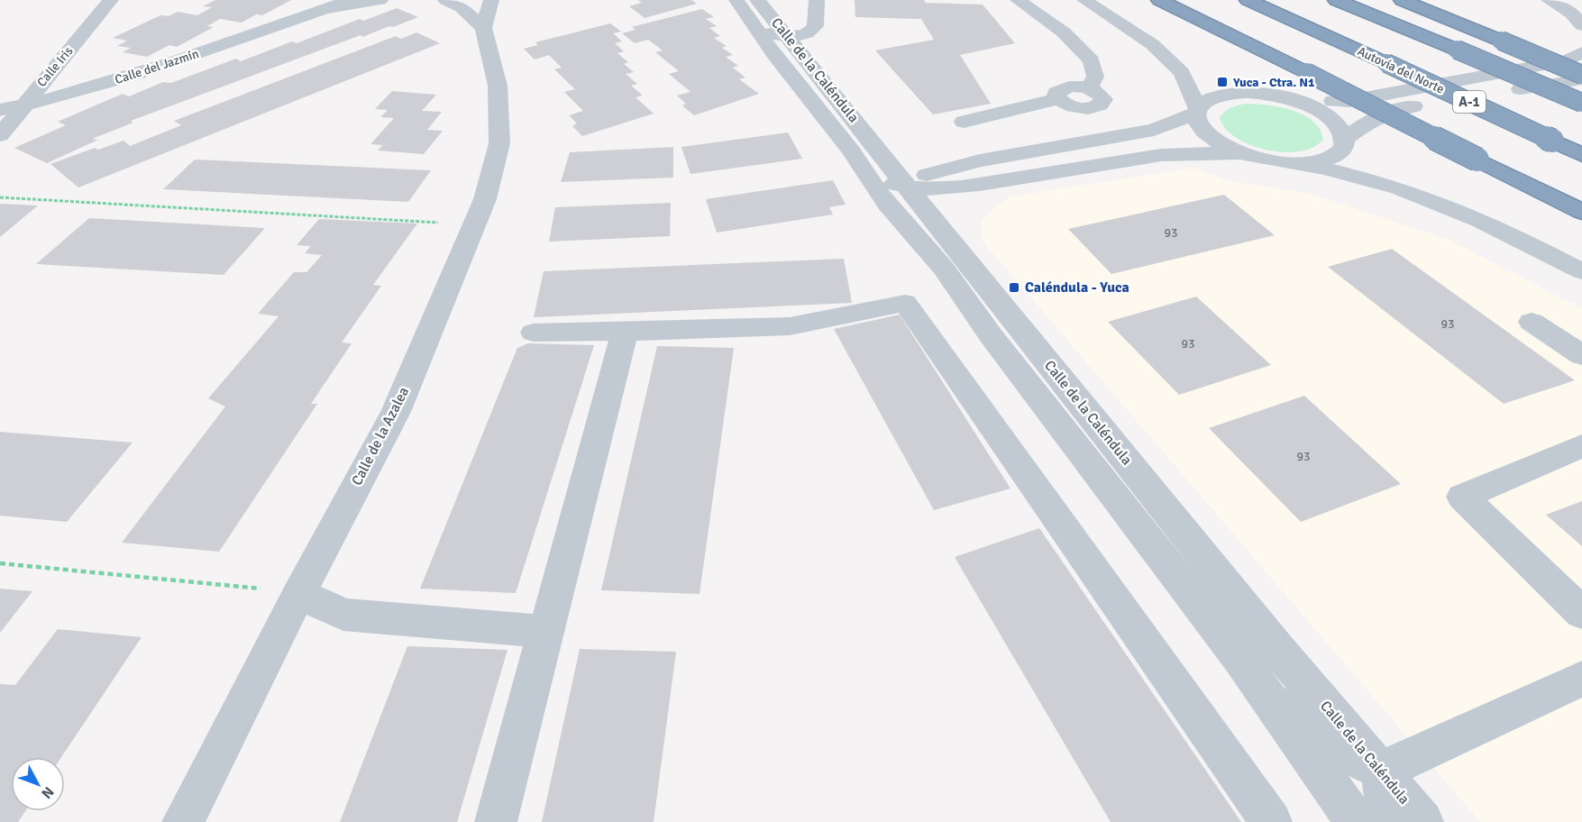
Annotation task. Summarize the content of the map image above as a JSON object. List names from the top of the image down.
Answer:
{
  "streets": {
    "highway": ["Autovía del Norte", "A-1"],
    "street": [
      "Calle Iris",
      "Calle del Jazmín",
      "Calle de la Caléndula",
      "Calle de la Azalea"
    ]
  },
  "crossings": [
    ["Calle Iris", "Calle del Jazmín"]
  ],
  "places": {
    "transit": ["Yuca - Ctra. N1", "Caléndula - Yuca"]
  },
  "house_numbers": [
    "93",
    "93",
    "93",
    "93"
  ],
  "north": "bottom right"
}
